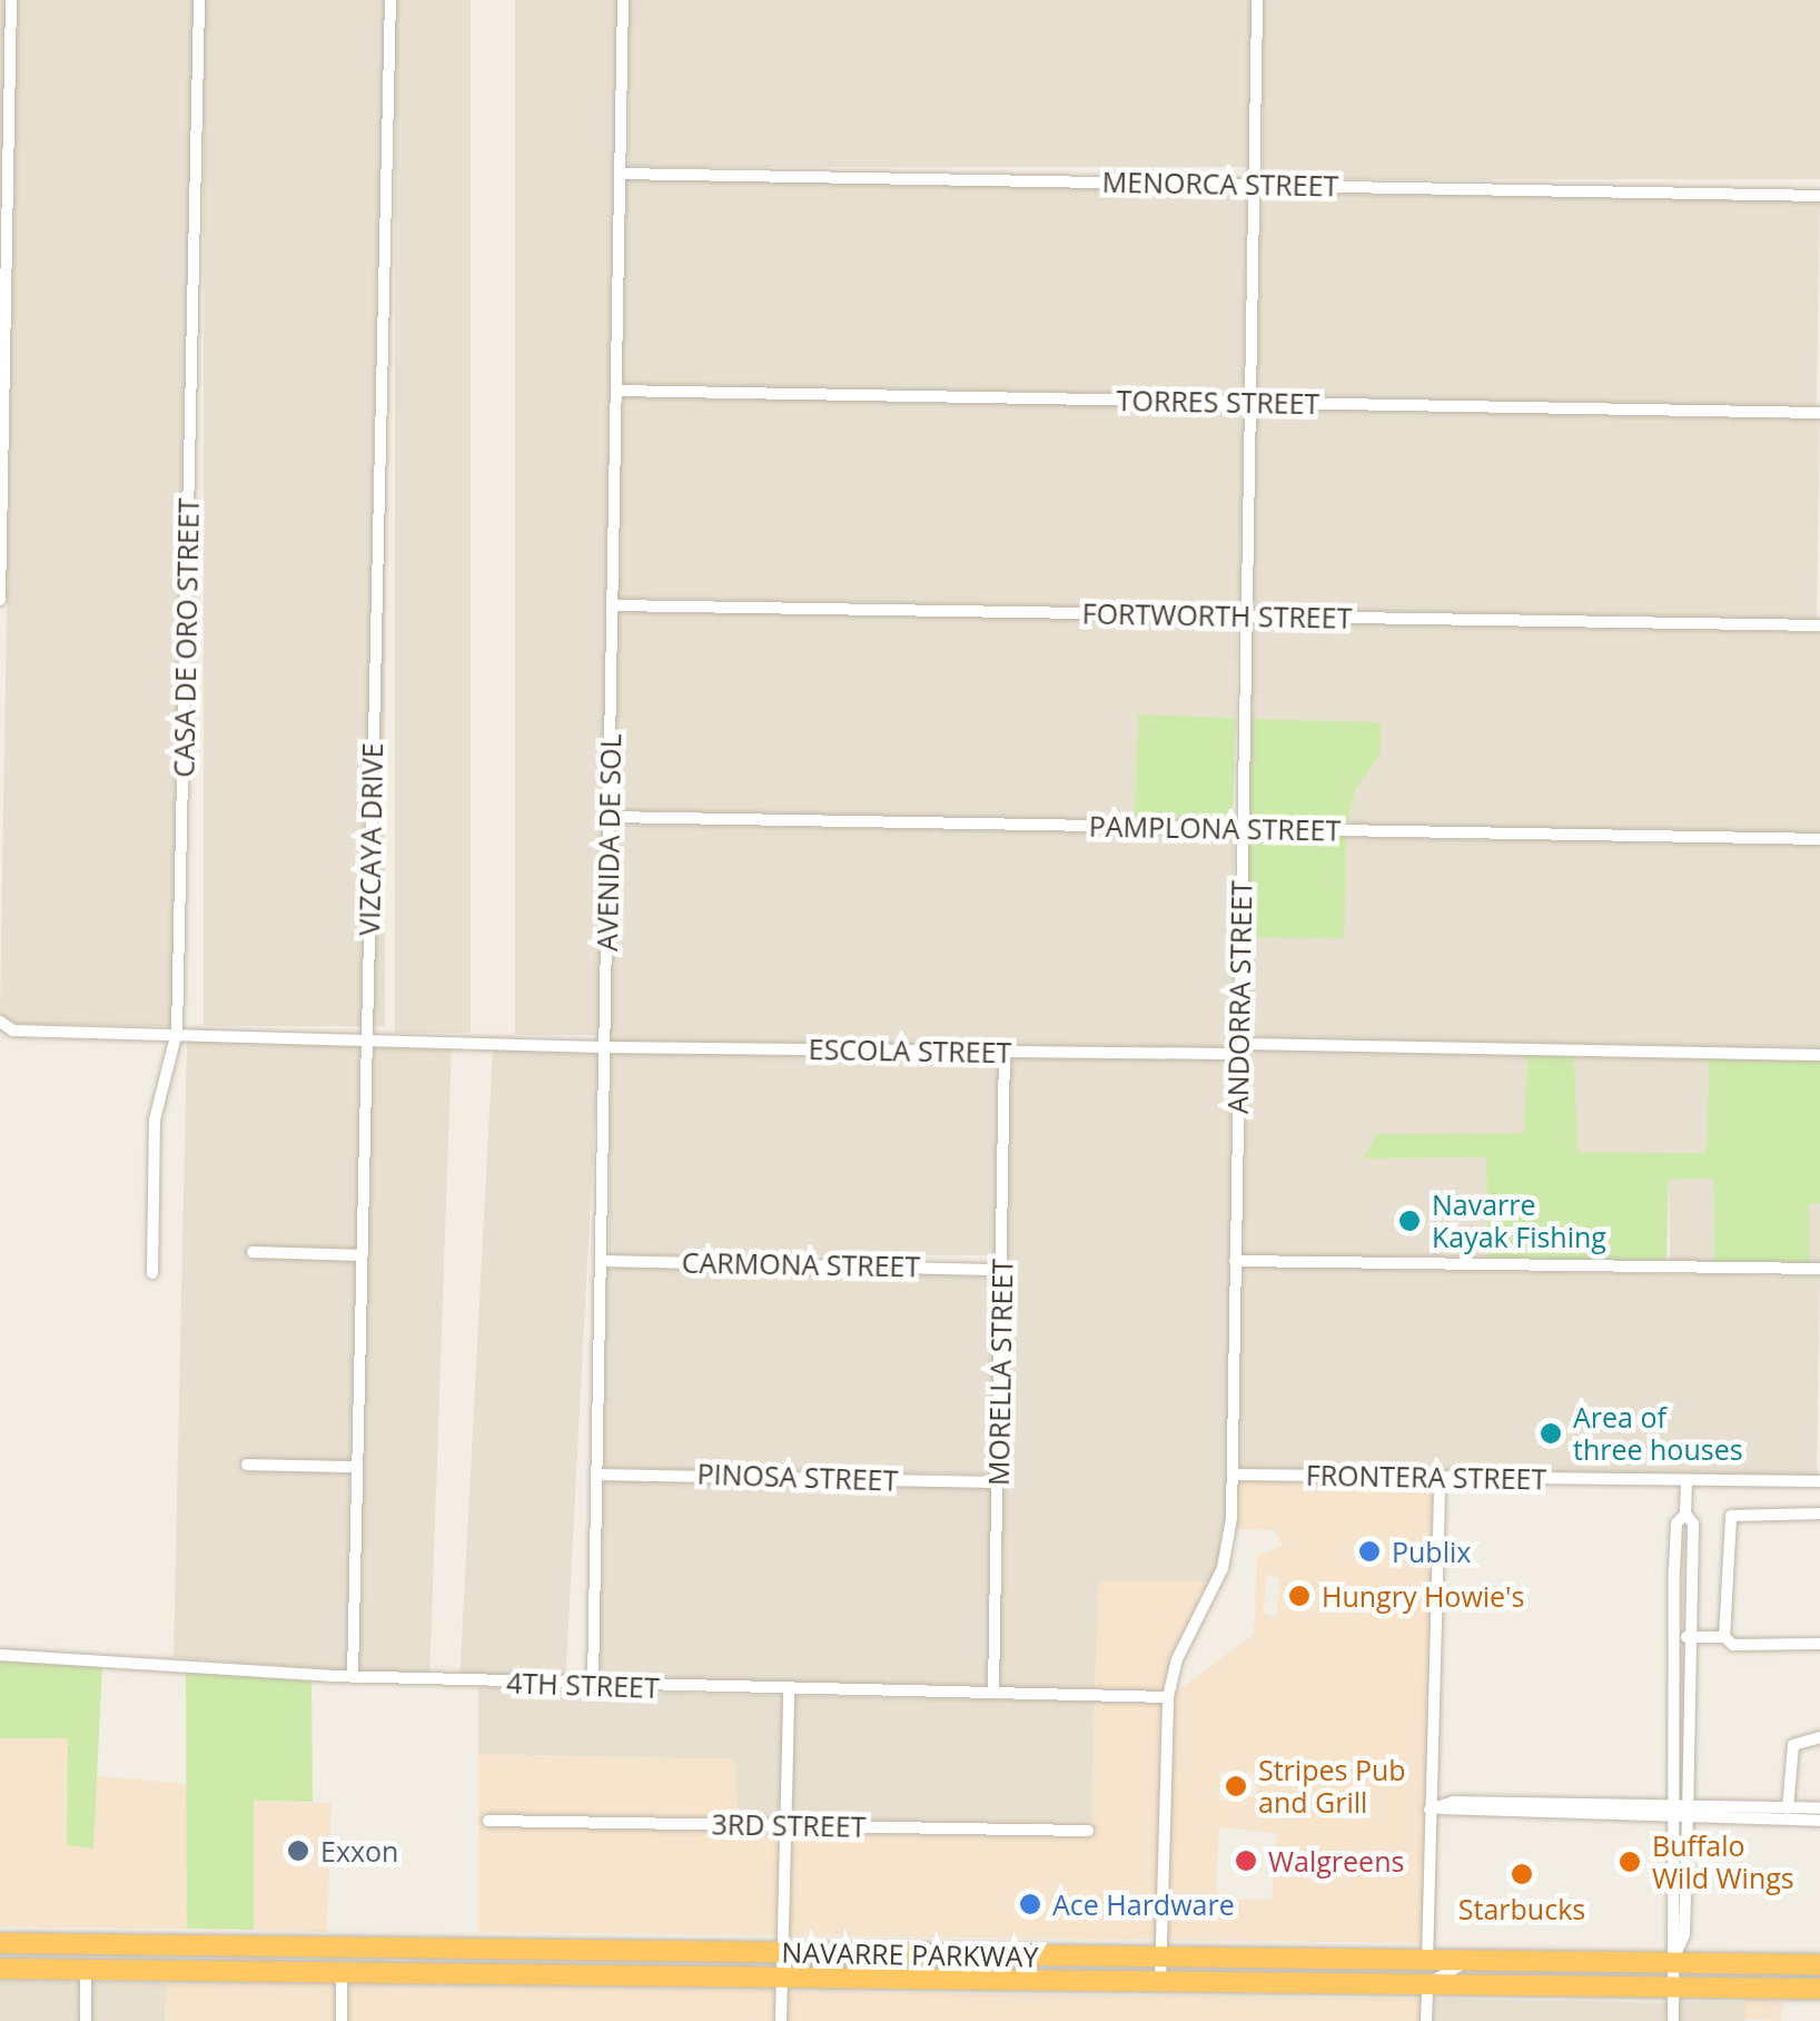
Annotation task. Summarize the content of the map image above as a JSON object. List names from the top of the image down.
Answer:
{
  "streets": {
    "highway": ["NAVARRE PARKWAY"],
    "street": [
      "MENORCA STREET",
      "TORRES STREET",
      "FORTWORTH STREET",
      "CASA DE ORO STREET",
      "PAMPLONA STREET",
      "VIZCAYA DRIVE",
      "AVENIDA DE SOL",
      "ANDORRA STREET",
      "ESCOLA STREET",
      "CARMONA STREET",
      "MORELLA STREET",
      "PINOSA STREET",
      "FRONTERA STREET",
      "4TH STREET",
      "3RD STREET"
    ]
  },
  "crossings": [
    ["MENORCA STREET", "AVENIDA DE SOL"],
    ["MENORCA STREET", "ANDORRA STREET"],
    ["TORRES STREET", "AVENIDA DE SOL"],
    ["TORRES STREET", "ANDORRA STREET"],
    ["FORTWORTH STREET", "AVENIDA DE SOL"],
    ["FORTWORTH STREET", "ANDORRA STREET"],
    ["CASA DE ORO STREET", "ESCOLA STREET"],
    ["PAMPLONA STREET", "AVENIDA DE SOL"],
    ["PAMPLONA STREET", "ANDORRA STREET"],
    ["VIZCAYA DRIVE", "ESCOLA STREET"],
    ["VIZCAYA DRIVE", "4TH STREET"],
    ["AVENIDA DE SOL", "ESCOLA STREET"],
    ["AVENIDA DE SOL", "CARMONA STREET"],
    ["AVENIDA DE SOL", "PINOSA STREET"],
    ["AVENIDA DE SOL", "4TH STREET"],
    ["ANDORRA STREET", "ESCOLA STREET"],
    ["ANDORRA STREET", "FRONTERA STREET"],
    ["ANDORRA STREET", "4TH STREET"],
    ["ANDORRA STREET", "NAVARRE PARKWAY"],
    ["ESCOLA STREET", "MORELLA STREET"],
    ["CARMONA STREET", "MORELLA STREET"],
    ["MORELLA STREET", "PINOSA STREET"],
    ["MORELLA STREET", "4TH STREET"]
  ],
  "places": [
    "Navarre Kayak Fishing",
    "Area of three houses",
    "Publix",
    "Hungry Howie's",
    "Stripes Pub and Grill",
    "Exxon",
    "Walgreens",
    "Buffalo Wild Wings",
    "Starbucks",
    "Ace Hardware"
  ]
}
